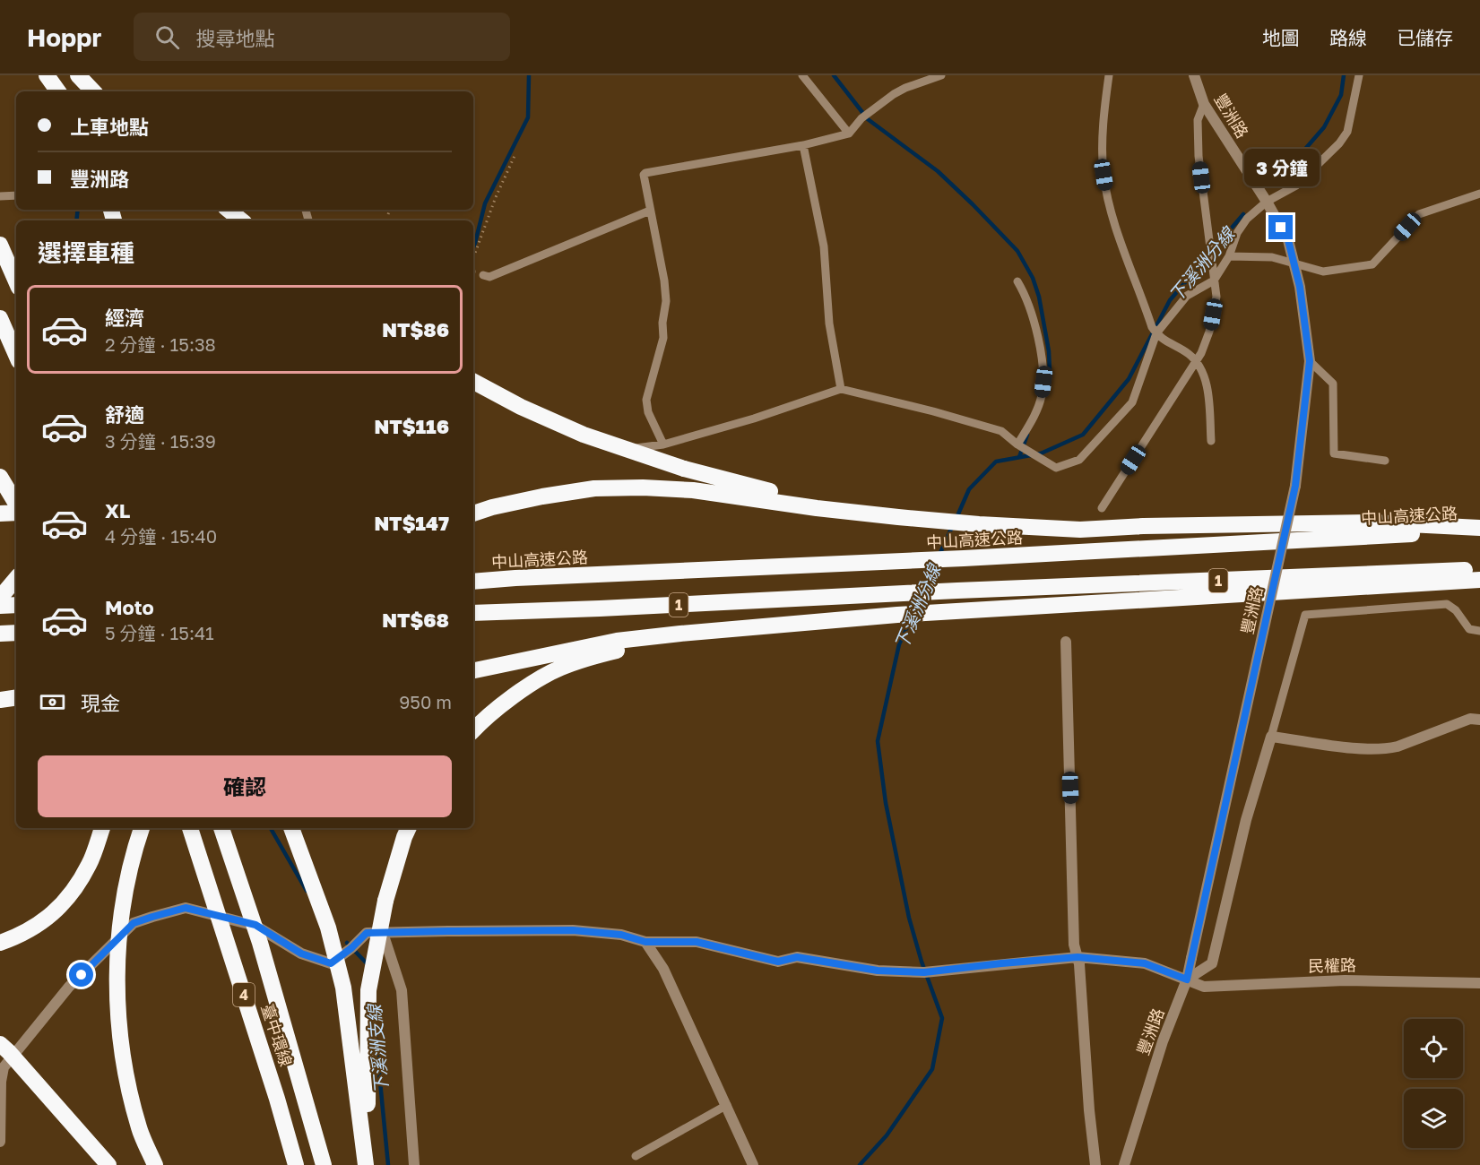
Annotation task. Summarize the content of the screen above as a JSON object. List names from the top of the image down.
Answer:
{
  "streets": {
    "highway": [
      "中山高速公路",
      "1",
      "4",
      "臺中環線"
    ],
    "street": ["豐洲路", "民權路"]
  },
  "crossings": [
    ["豐洲路", "民權路"]
  ],
  "water": ["下溪洲分線", "下溪洲支線"],
  "page": {
    "header": "Hoppr",
    "search": "搜尋地點",
    "nav": ["地圖", "路線", "已儲存"],
    "banner": ["上車地點", "豐洲路"],
    "bubble": "3 分鐘",
    "heading": "選擇車種",
    "list": [
      {
        "name": "經濟",
        "note": "2 分鐘 · 15:38",
        "value": "NT$86"
      },
      {
        "name": "舒適",
        "note": "3 分鐘 · 15:39",
        "value": "NT$116"
      },
      {
        "name": "XL",
        "note": "4 分鐘 · 15:40",
        "value": "NT$147"
      },
      {
        "name": "Moto",
        "note": "5 分鐘 · 15:41",
        "value": "NT$68"
      }
    ],
    "pay": ["現金", "950 m"],
    "buttons": "確認"
  }
}
